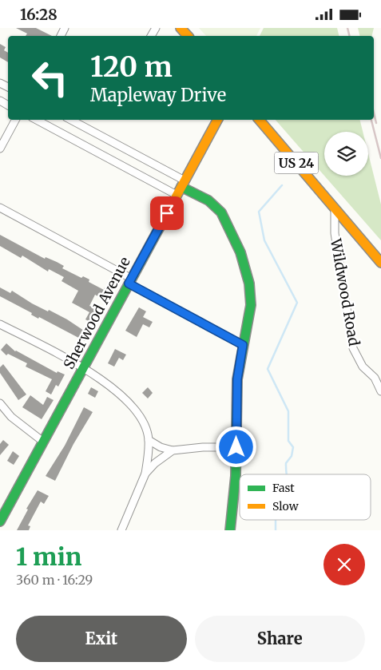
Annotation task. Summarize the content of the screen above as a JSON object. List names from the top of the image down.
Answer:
{
  "streets": {
    "street": ["US 24", "Wildwood Road", "Sherwood Avenue"]
  },
  "crossings": [
    ["US 24", "Wildwood Road"]
  ],
  "legend": ["Fast", "Slow"],
  "page": {
    "status": "16:28",
    "turn": ["120 m", "Mapleway Drive"],
    "heading": ["1 min", "360 m · 16:29"],
    "buttons": ["Exit", "Share"]
  }
}
